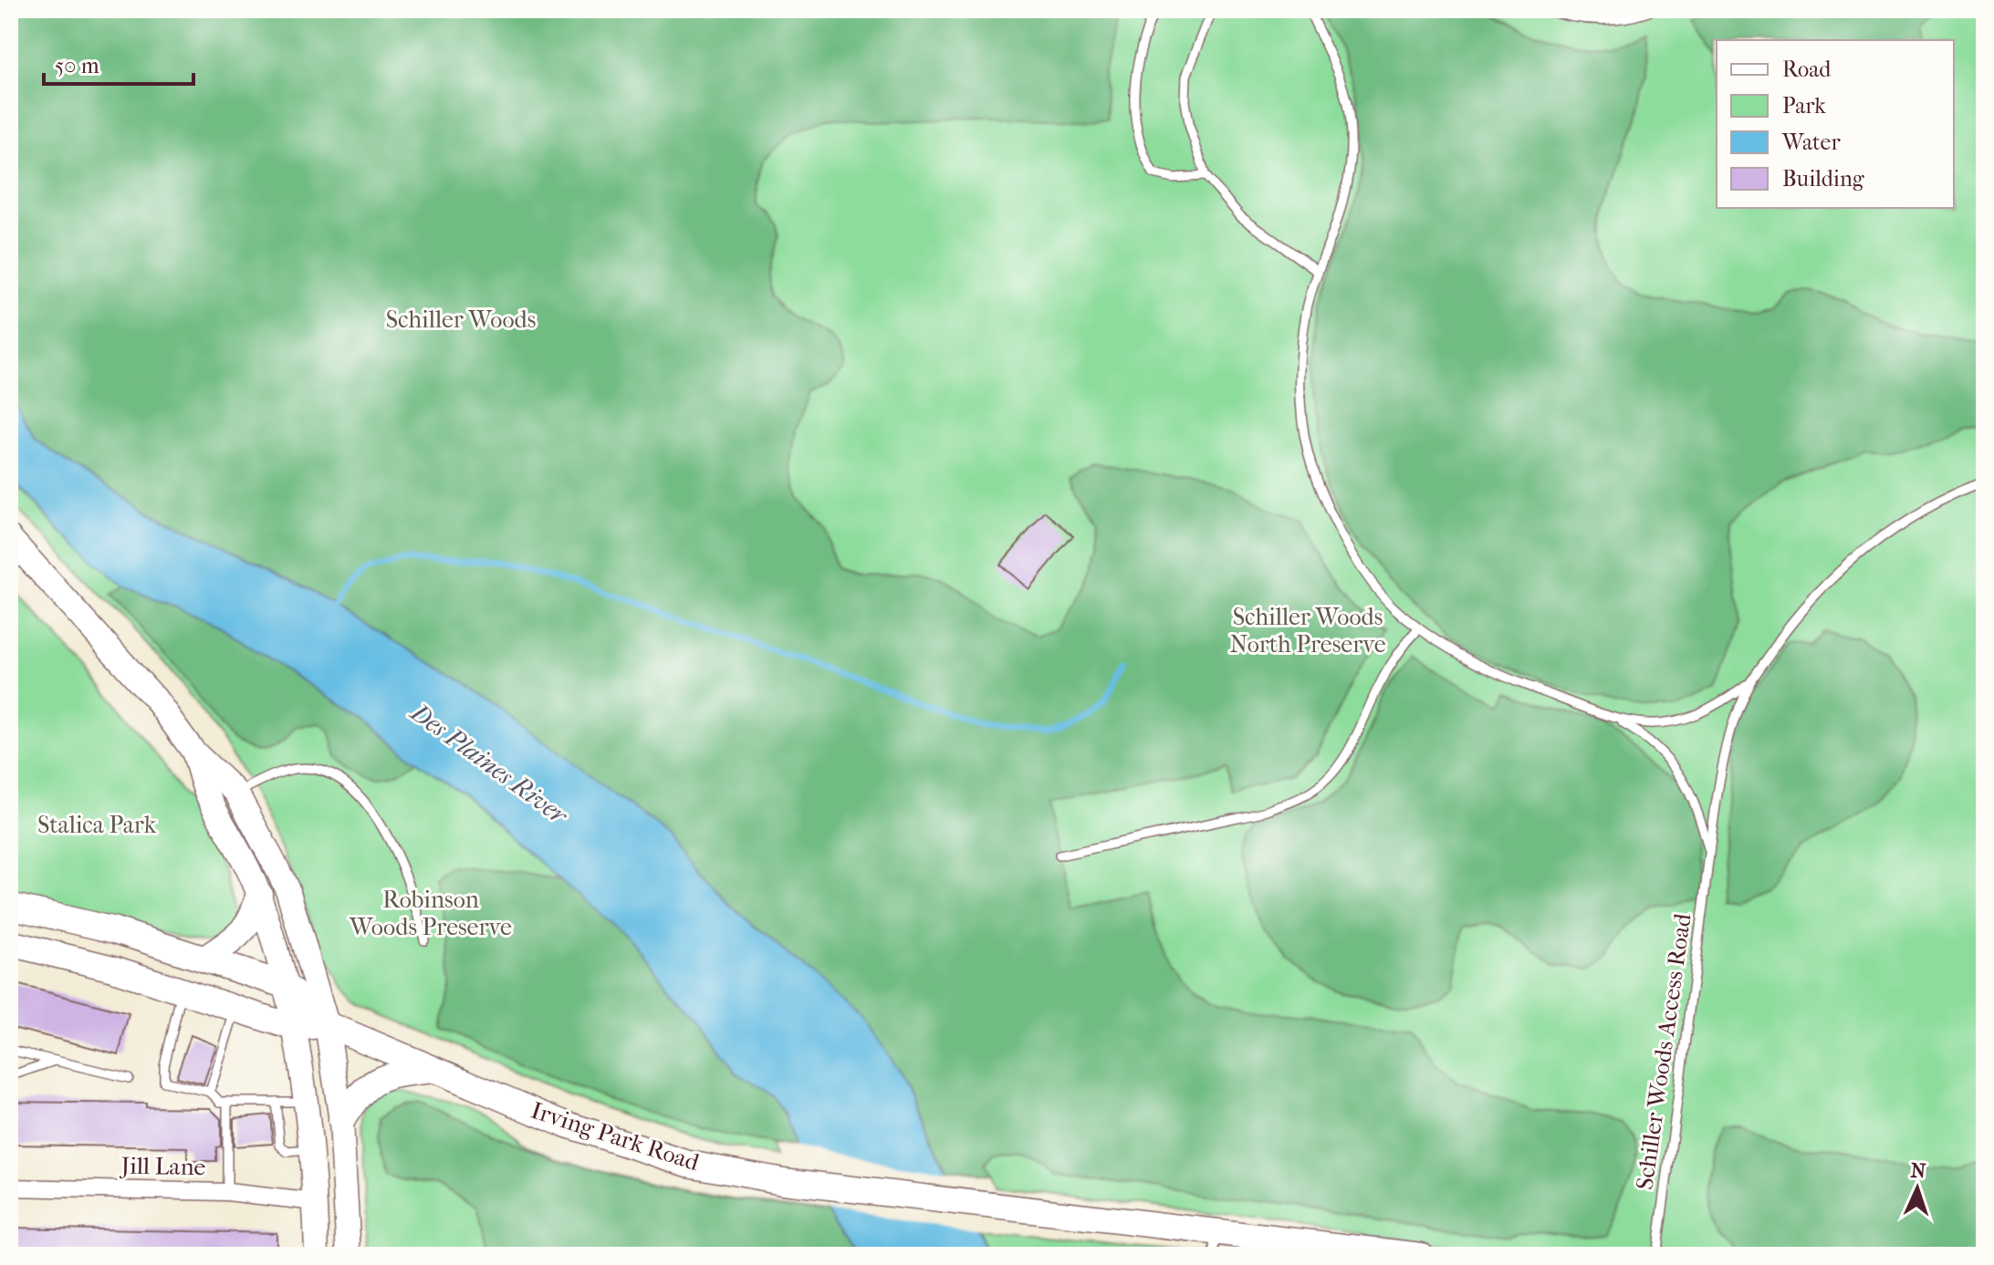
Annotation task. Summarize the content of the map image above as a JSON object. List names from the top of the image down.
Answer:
{
  "streets": {
    "main road": ["Irving Park Road"],
    "street": ["Jill Lane"],
    "lane": ["Schiller Woods Access Road"]
  },
  "water": ["Des Plaines River"],
  "parks": [
    "Schiller Woods",
    "Schiller Woods North Preserve",
    "Stalica Park",
    "Robinson Woods Preserve"
  ],
  "legend": [
    "Road",
    "Park",
    "Water",
    "Building"
  ],
  "scale_bar": "50 m",
  "north": "top"
}
